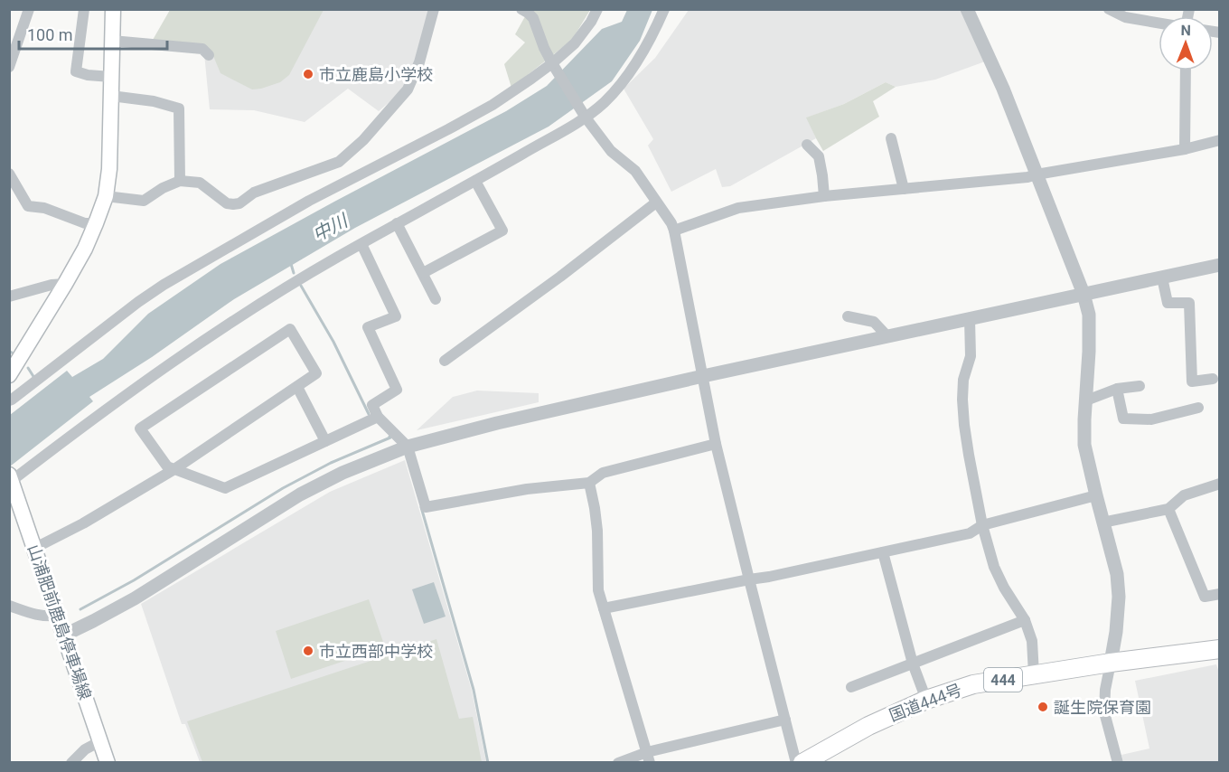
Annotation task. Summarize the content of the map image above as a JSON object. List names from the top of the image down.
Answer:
{
  "streets": {
    "highway": ["444", "国道444号"],
    "main road": ["山浦肥前鹿島停車場線"]
  },
  "water": ["中川"],
  "places": ["市立鹿島小学校", "市立西部中学校", "誕生院保育園"],
  "scale_bar": "100 m",
  "north": "top"
}
